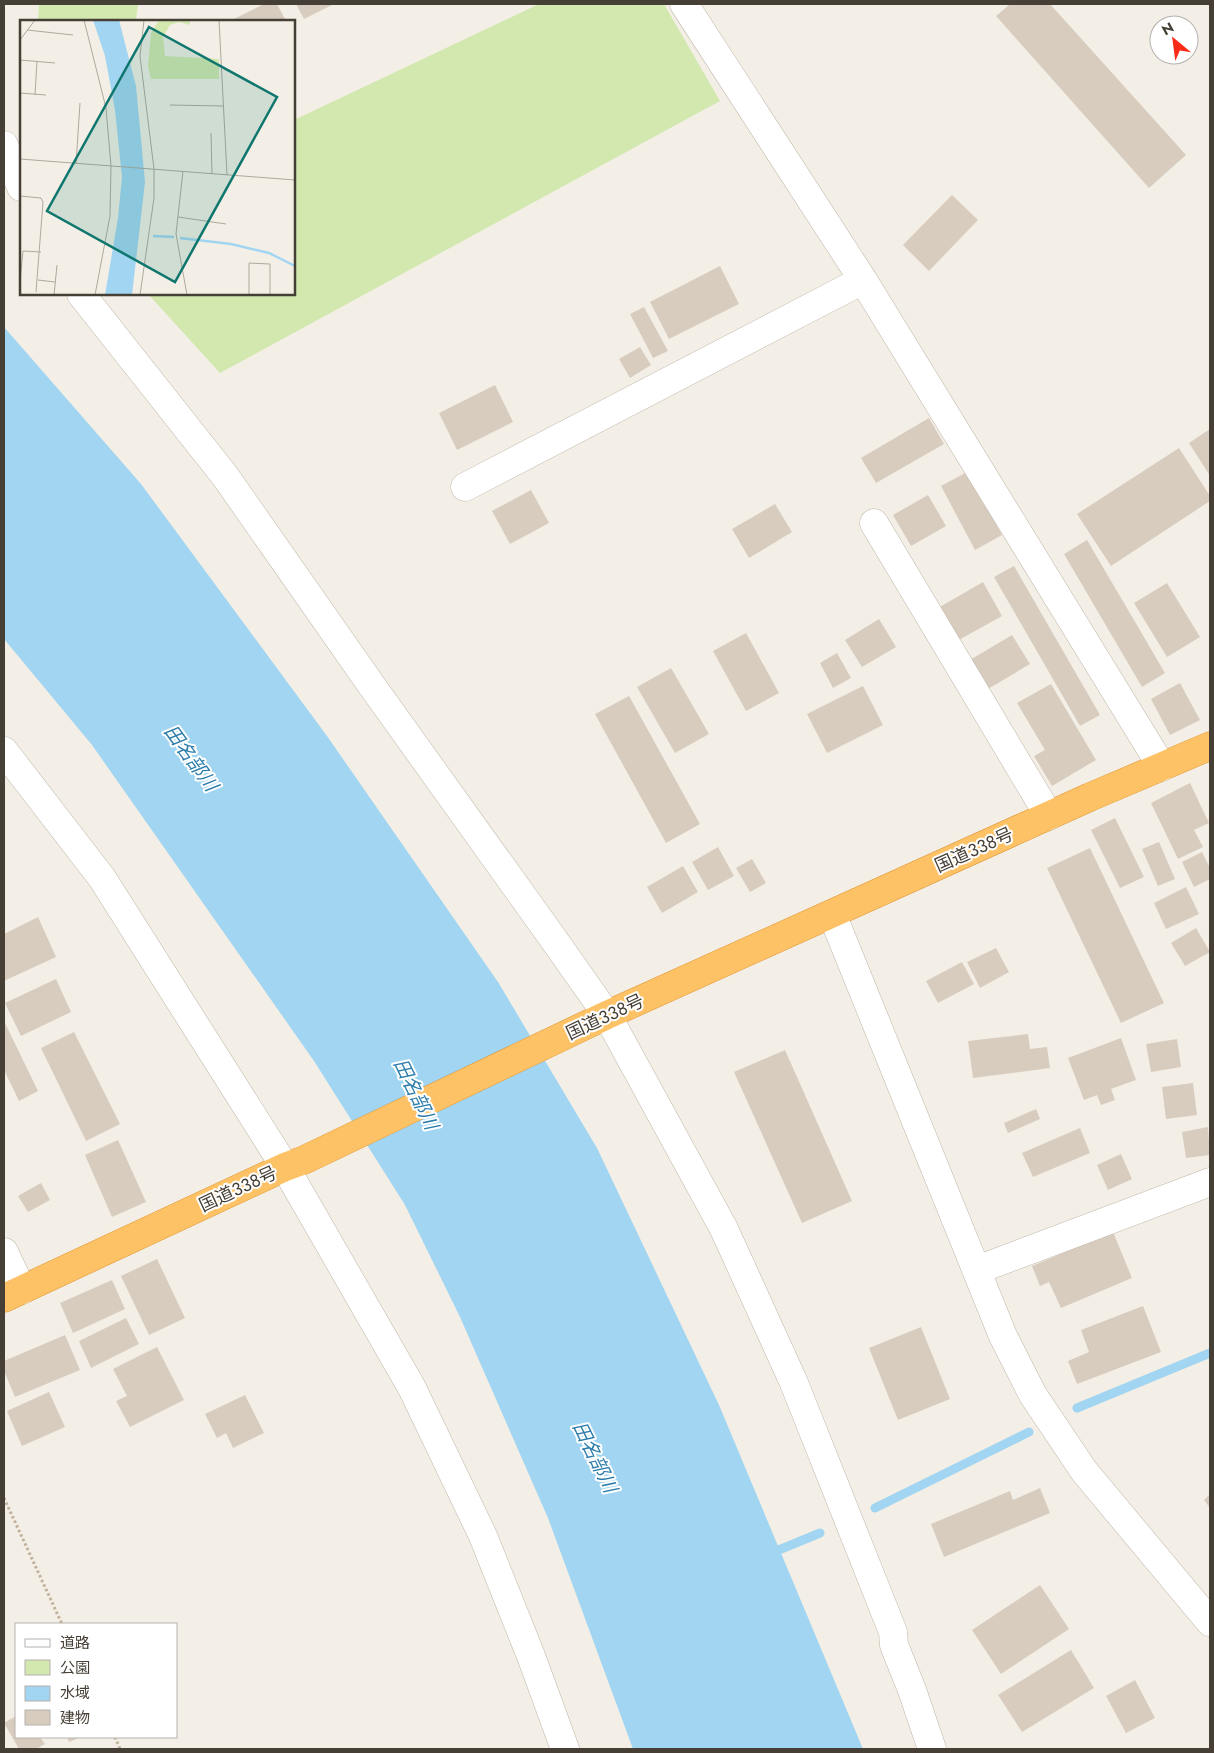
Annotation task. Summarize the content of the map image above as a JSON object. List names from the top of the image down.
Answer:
{
  "streets": {
    "highway": ["国道338号"]
  },
  "water": ["田名部川"],
  "legend": [
    "道路",
    "公園",
    "水域",
    "建物"
  ],
  "north": "top left"
}
